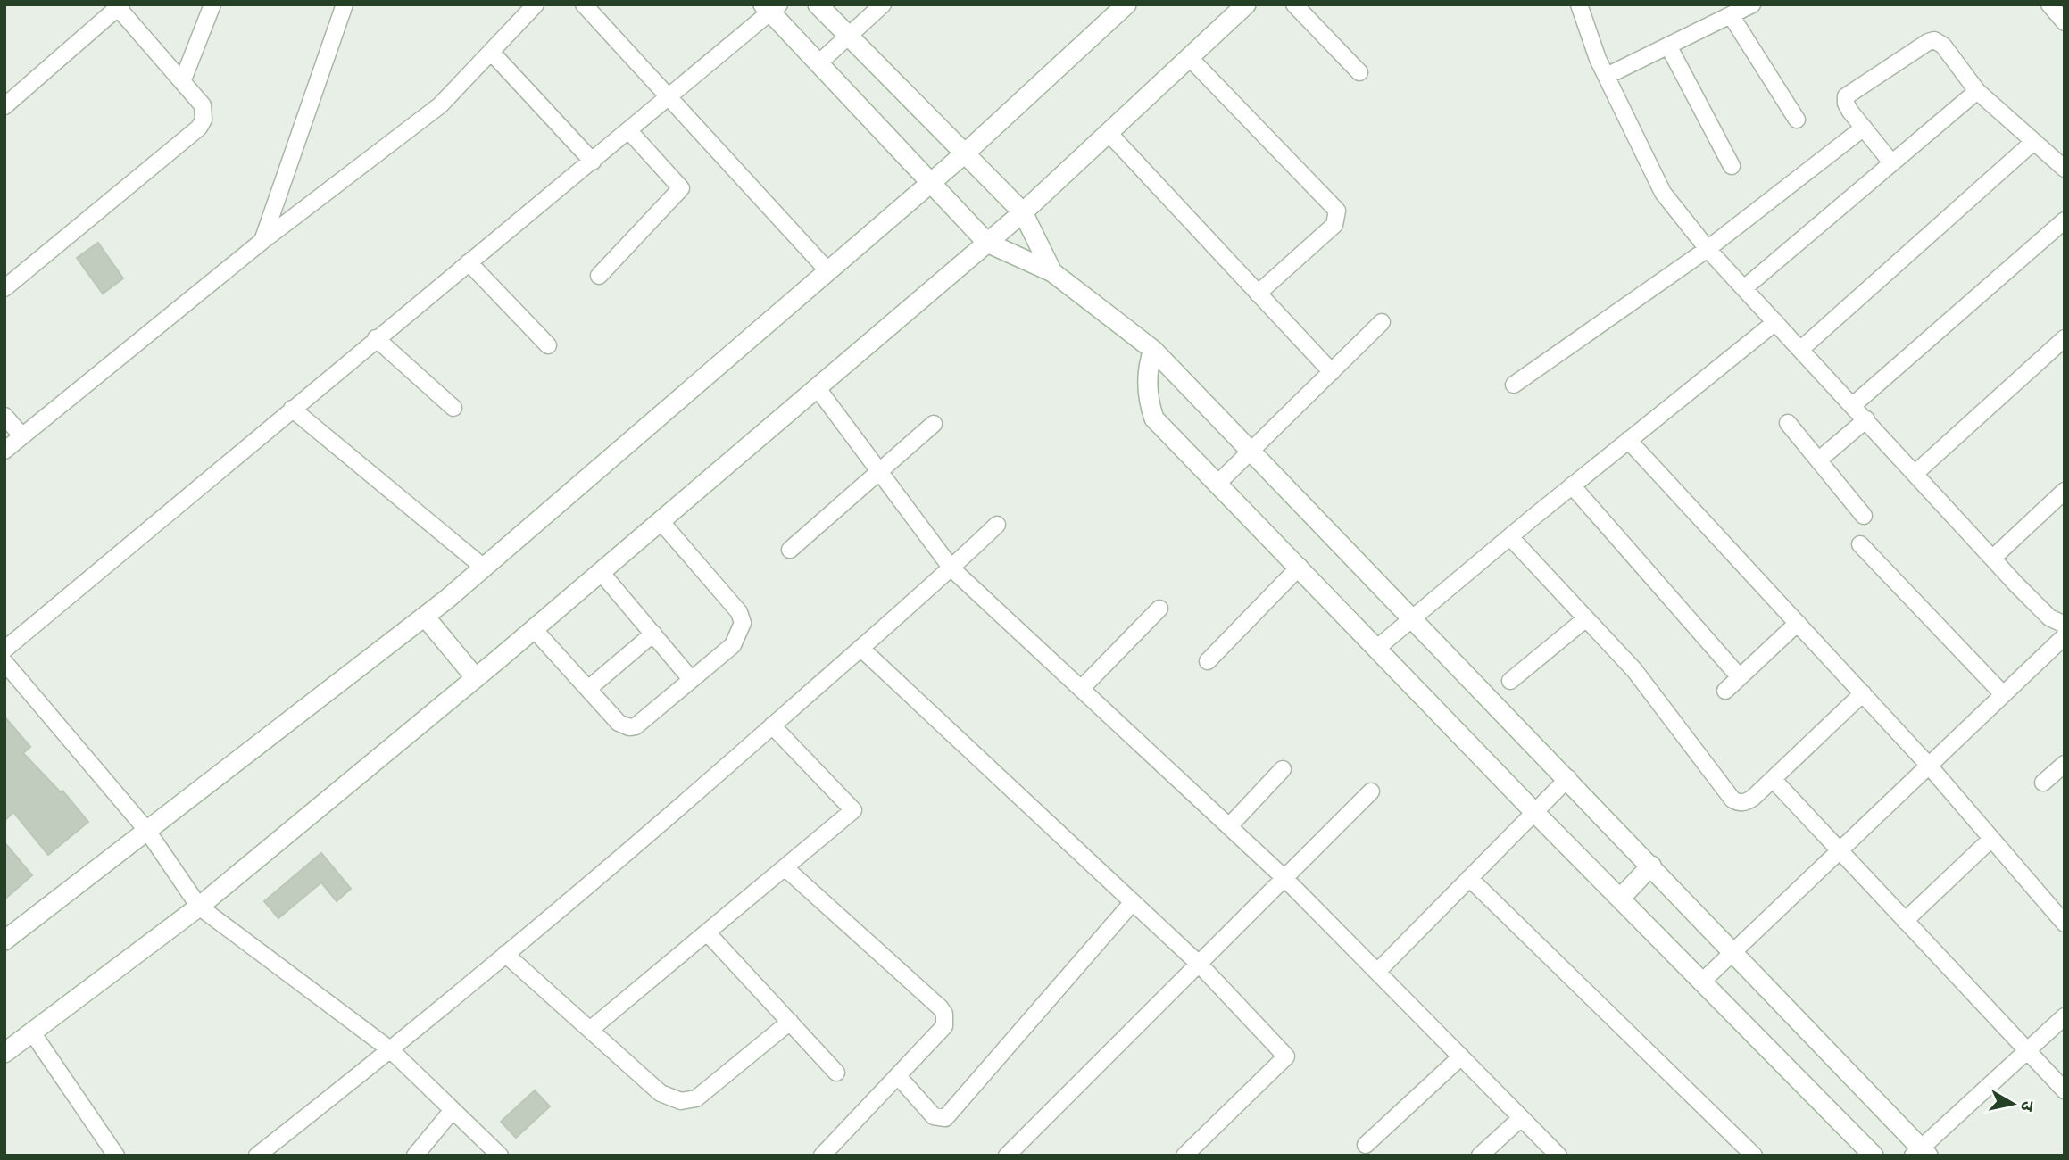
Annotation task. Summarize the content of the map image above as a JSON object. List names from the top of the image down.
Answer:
{
  "north": "right"
}
